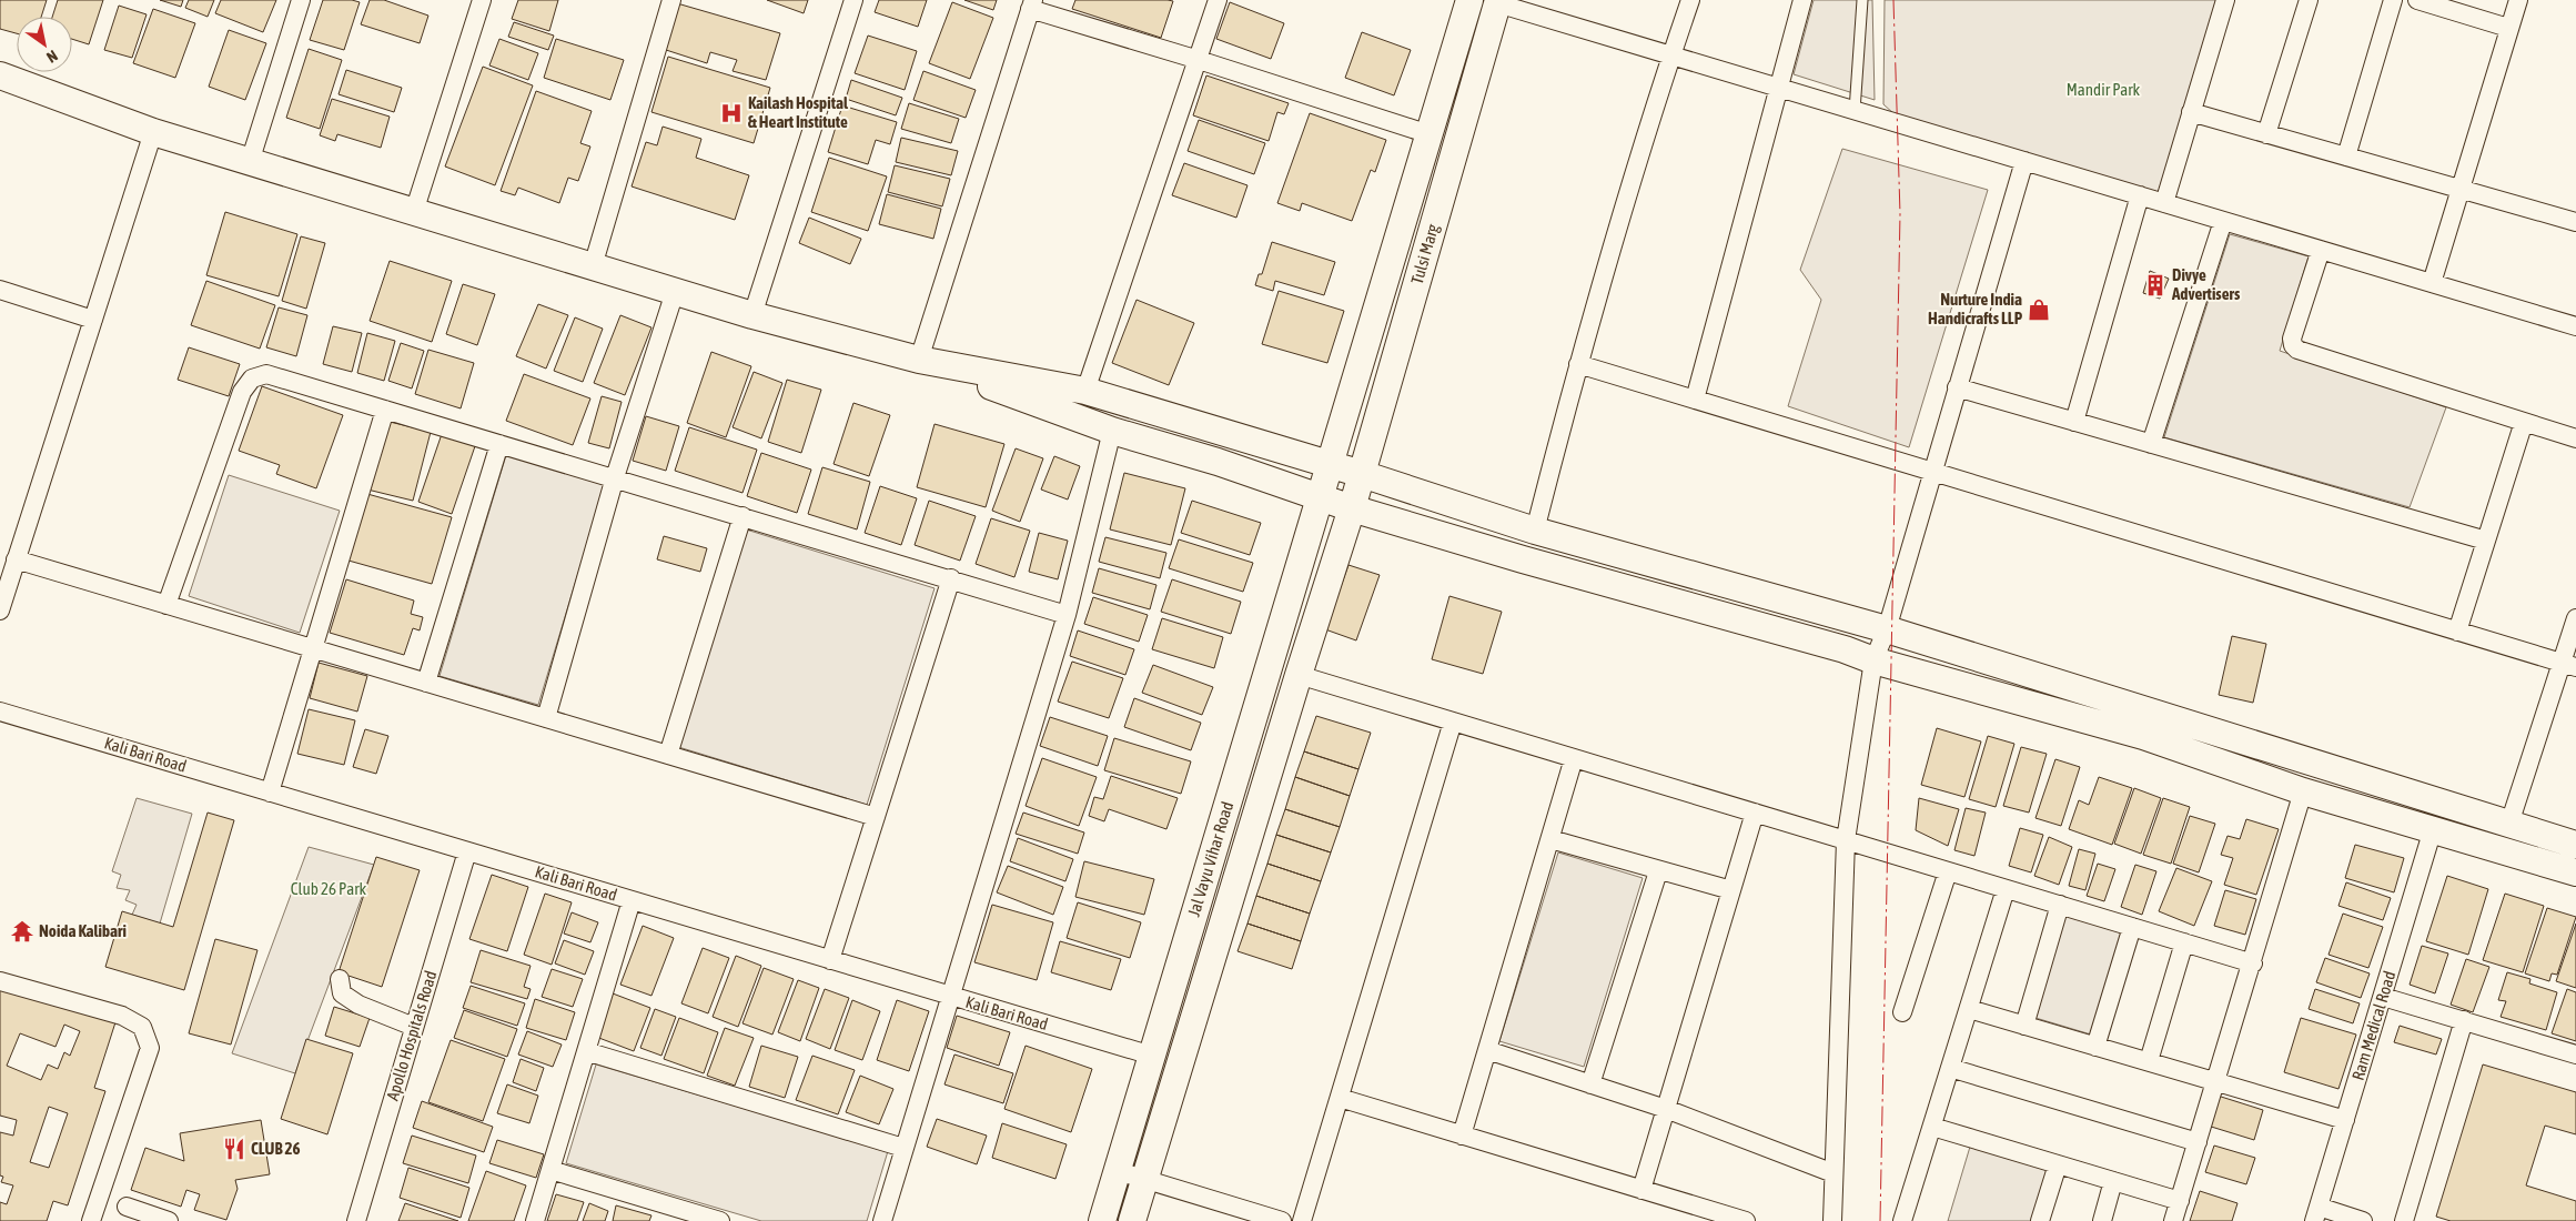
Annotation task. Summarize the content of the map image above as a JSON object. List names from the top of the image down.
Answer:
{
  "streets": {
    "street": [
      "Tulsi Marg",
      "Kali Bari Road",
      "Jal Vayu Vihar Road",
      "Ram Medical Road",
      "Apollo Hospitals Road"
    ]
  },
  "crossings": [
    ["Tulsi Marg", "Jal Vayu Vihar Road"],
    ["Kali Bari Road", "Jal Vayu Vihar Road"],
    ["Kali Bari Road", "Apollo Hospitals Road"]
  ],
  "parks": ["Mandir Park", "Club 26 Park"],
  "places": {
    "hospital": ["Kailash Hospital & Heart Institute"],
    "building": ["Divye Advertisers"],
    "shop": ["Nurture India Handicrafts LLP"],
    "temple": ["Noida Kalibari"],
    "restaurant": ["CLUB 26"]
  },
  "north": "bottom right"
}
